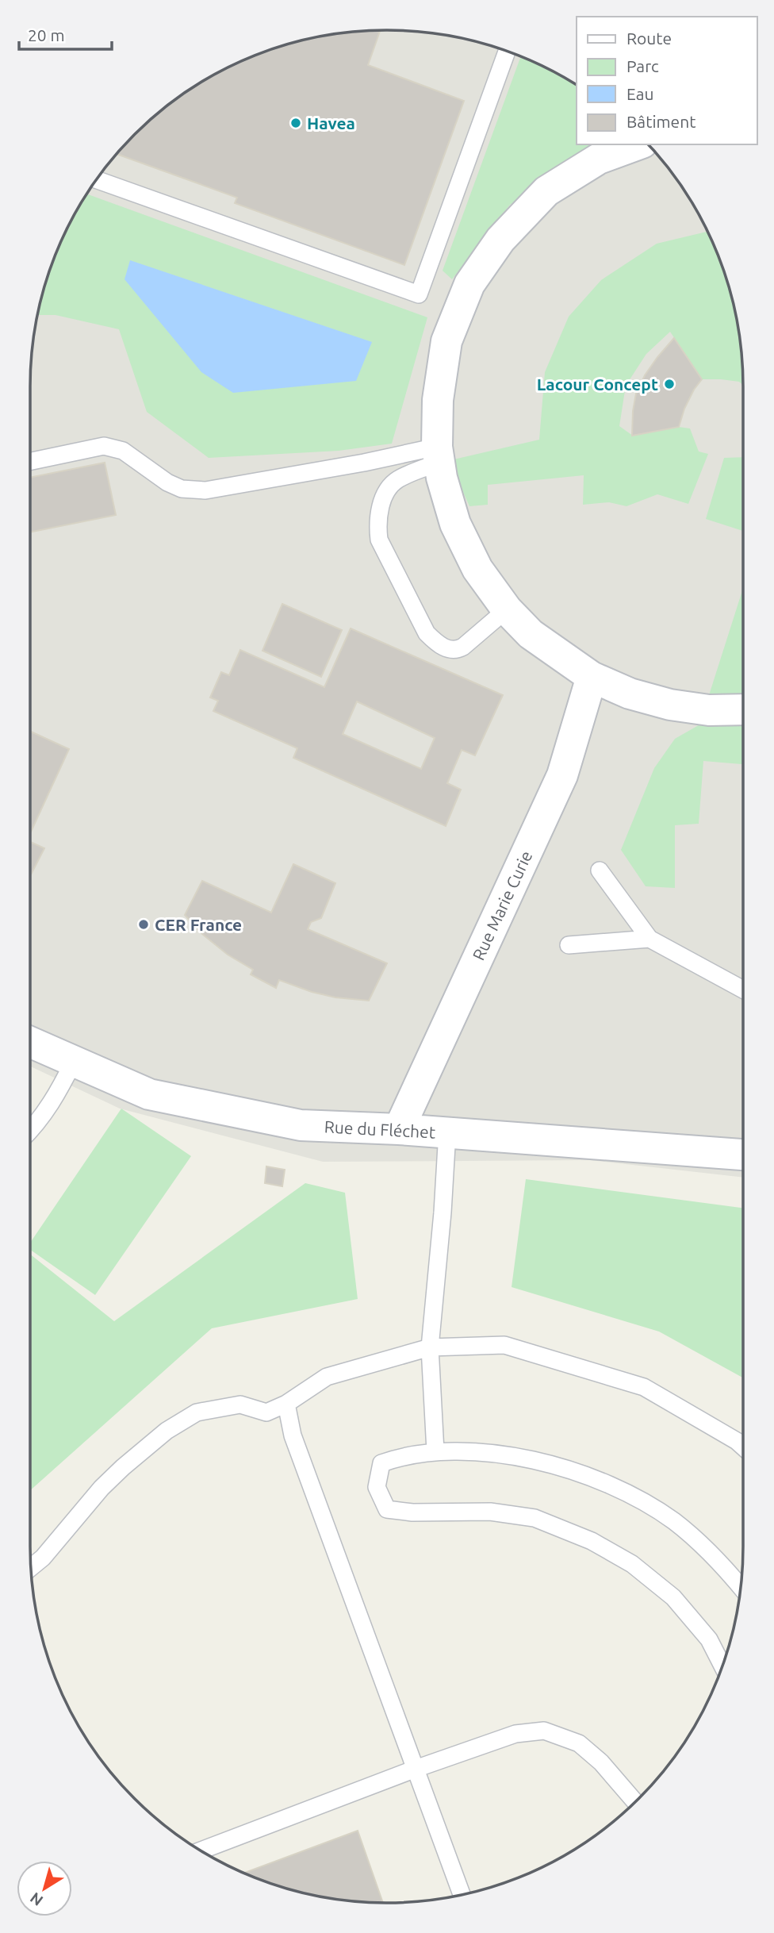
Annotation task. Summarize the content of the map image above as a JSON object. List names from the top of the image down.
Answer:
{
  "streets": {
    "street": ["Rue Marie Curie", "Rue du Fléchet"]
  },
  "crossings": [
    ["Rue Marie Curie", "Rue du Fléchet"]
  ],
  "places": ["Havea", "Lacour Concept", "CER France"],
  "legend": [
    "Route",
    "Parc",
    "Eau",
    "Bâtiment"
  ],
  "scale_bar": "20 m",
  "north": "bottom left"
}
